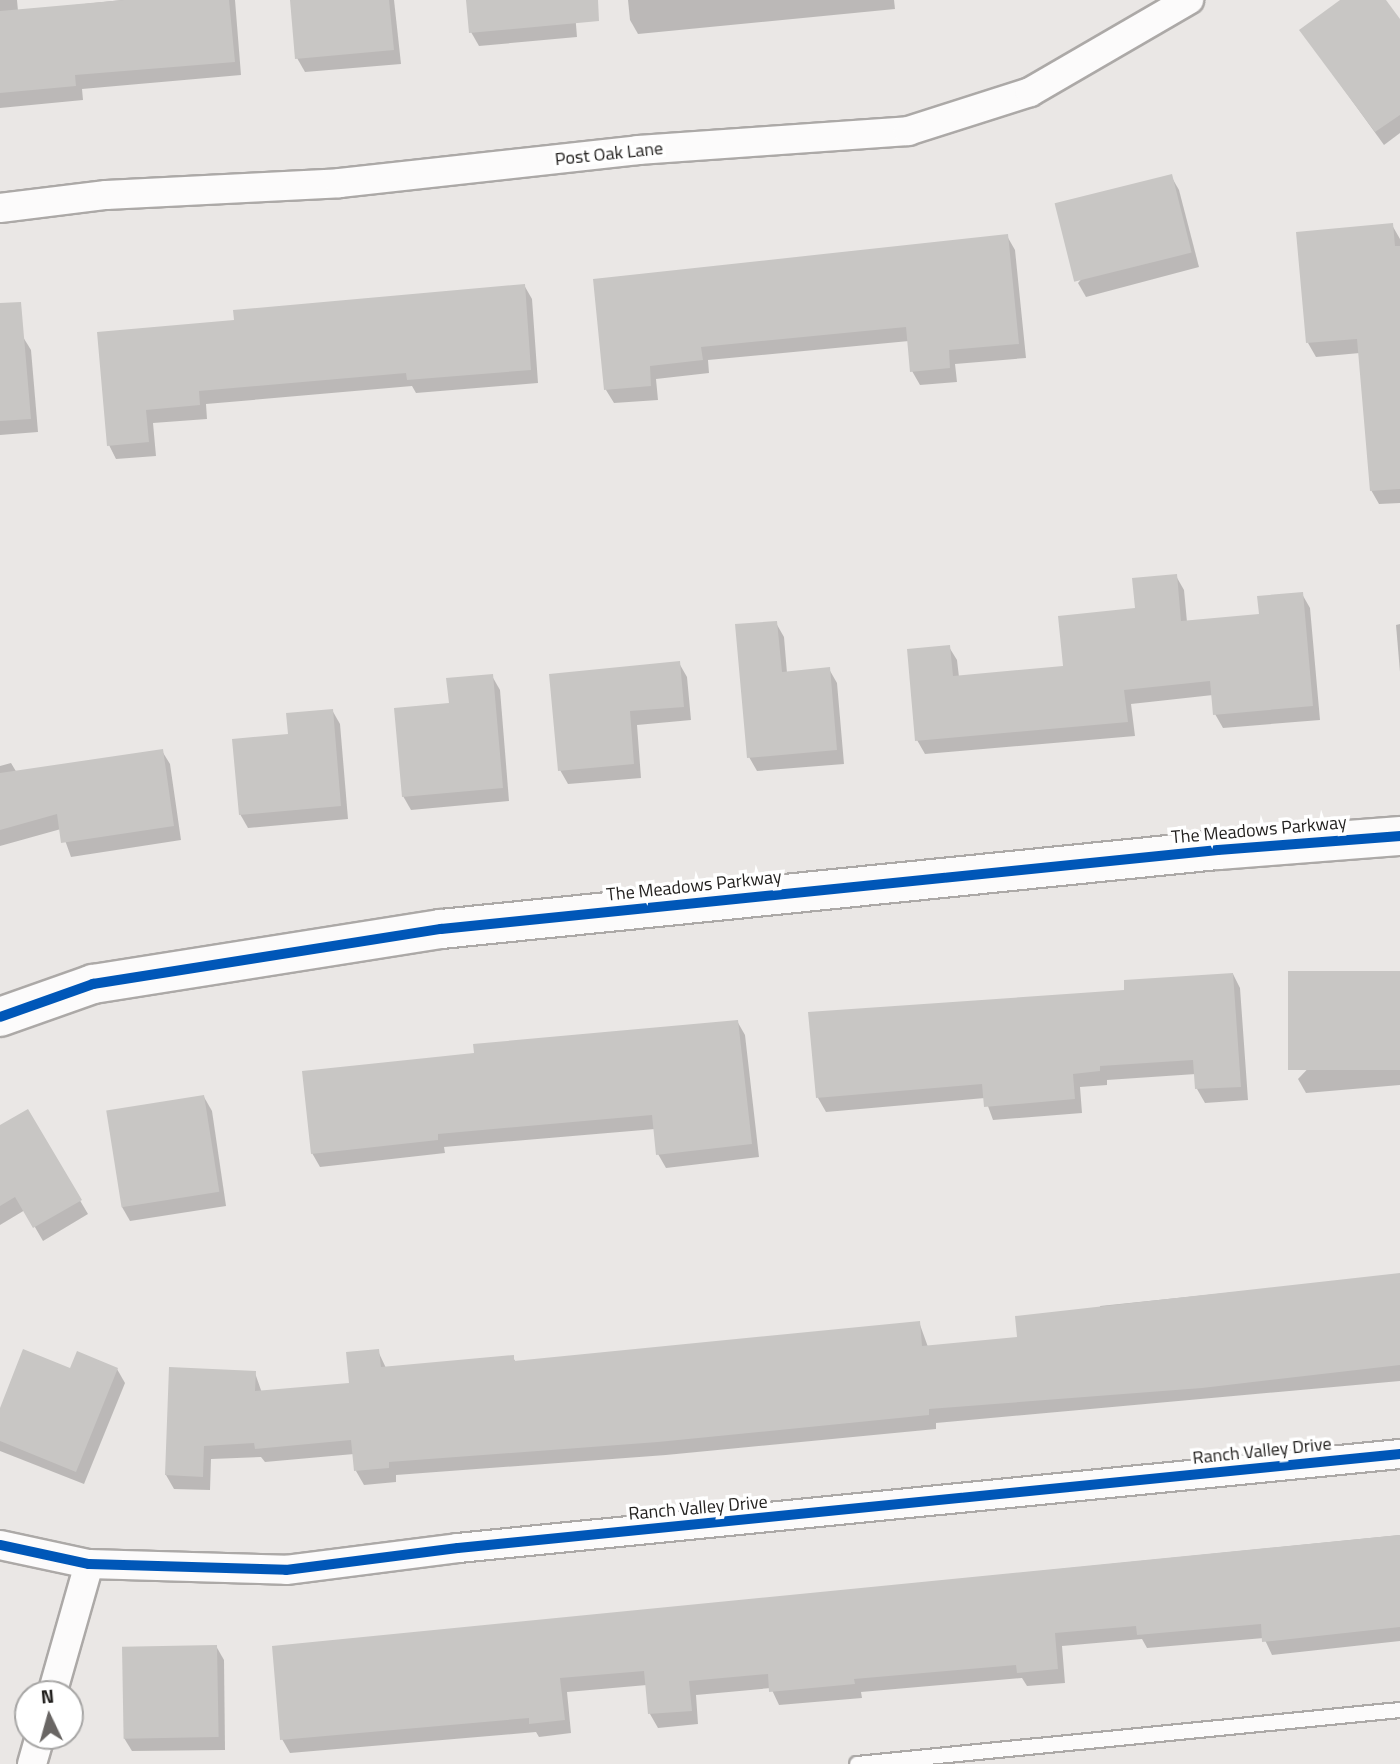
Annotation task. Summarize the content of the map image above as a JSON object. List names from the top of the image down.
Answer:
{
  "streets": {
    "street": ["Post Oak Lane", "The Meadows Parkway", "Ranch Valley Drive"]
  },
  "north": "top"
}
